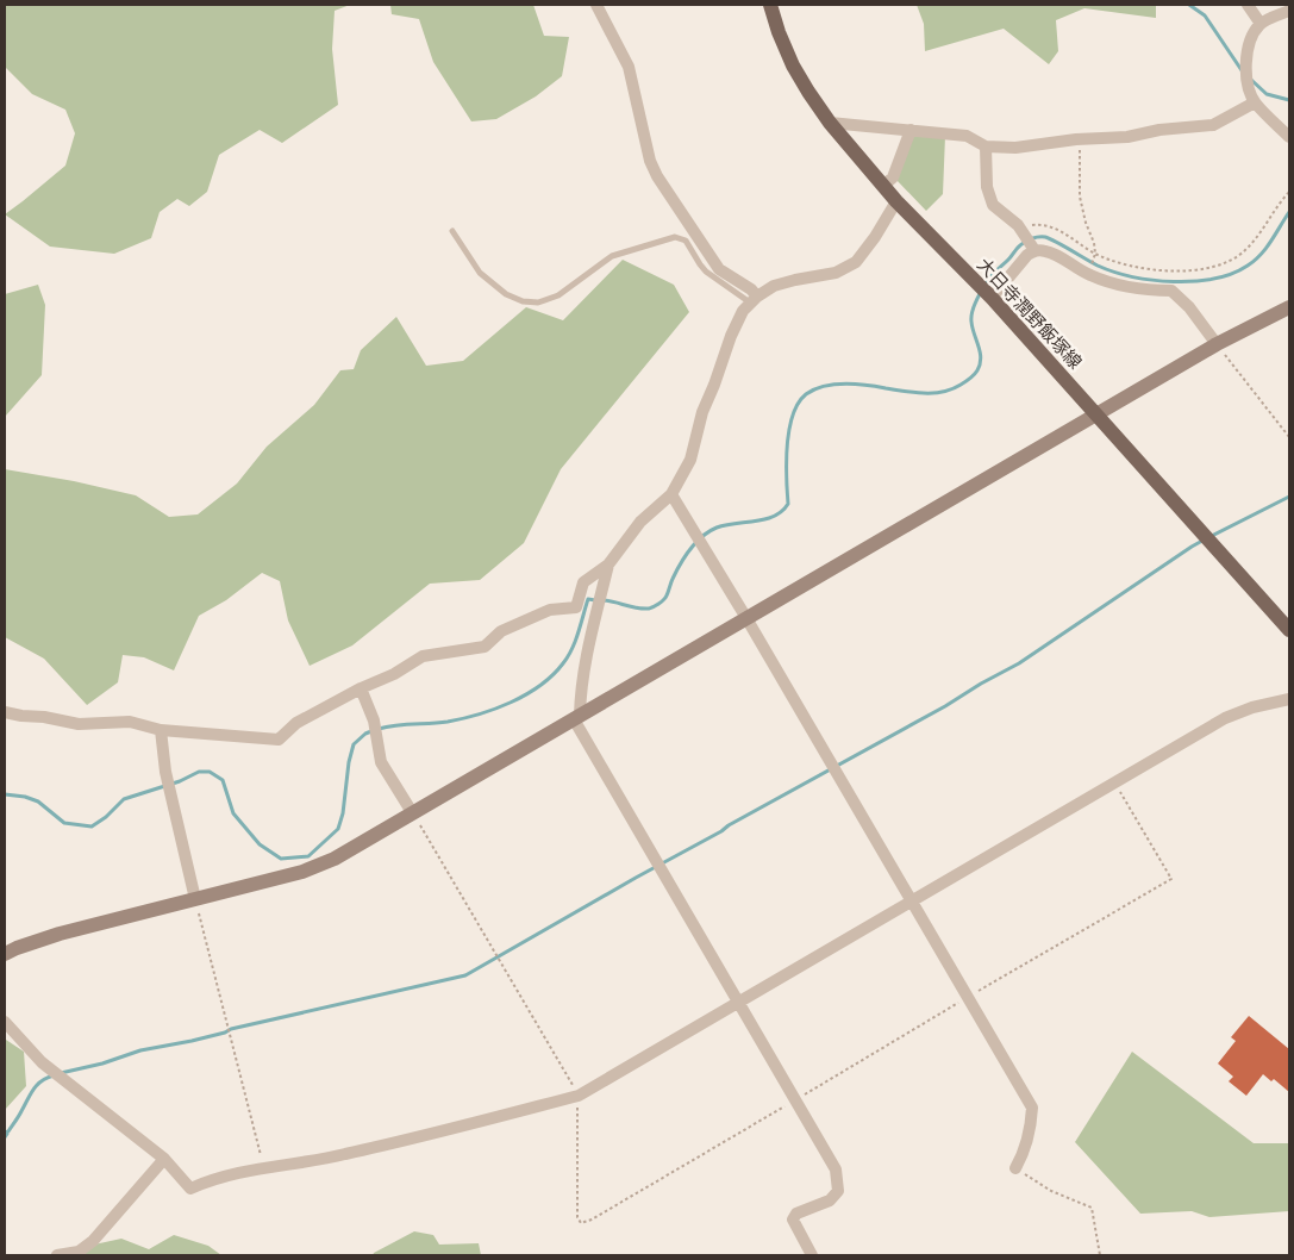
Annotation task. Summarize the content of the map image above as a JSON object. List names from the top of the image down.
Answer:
{
  "streets": {
    "main road": ["大日寺潤野飯塚線"]
  }
}
